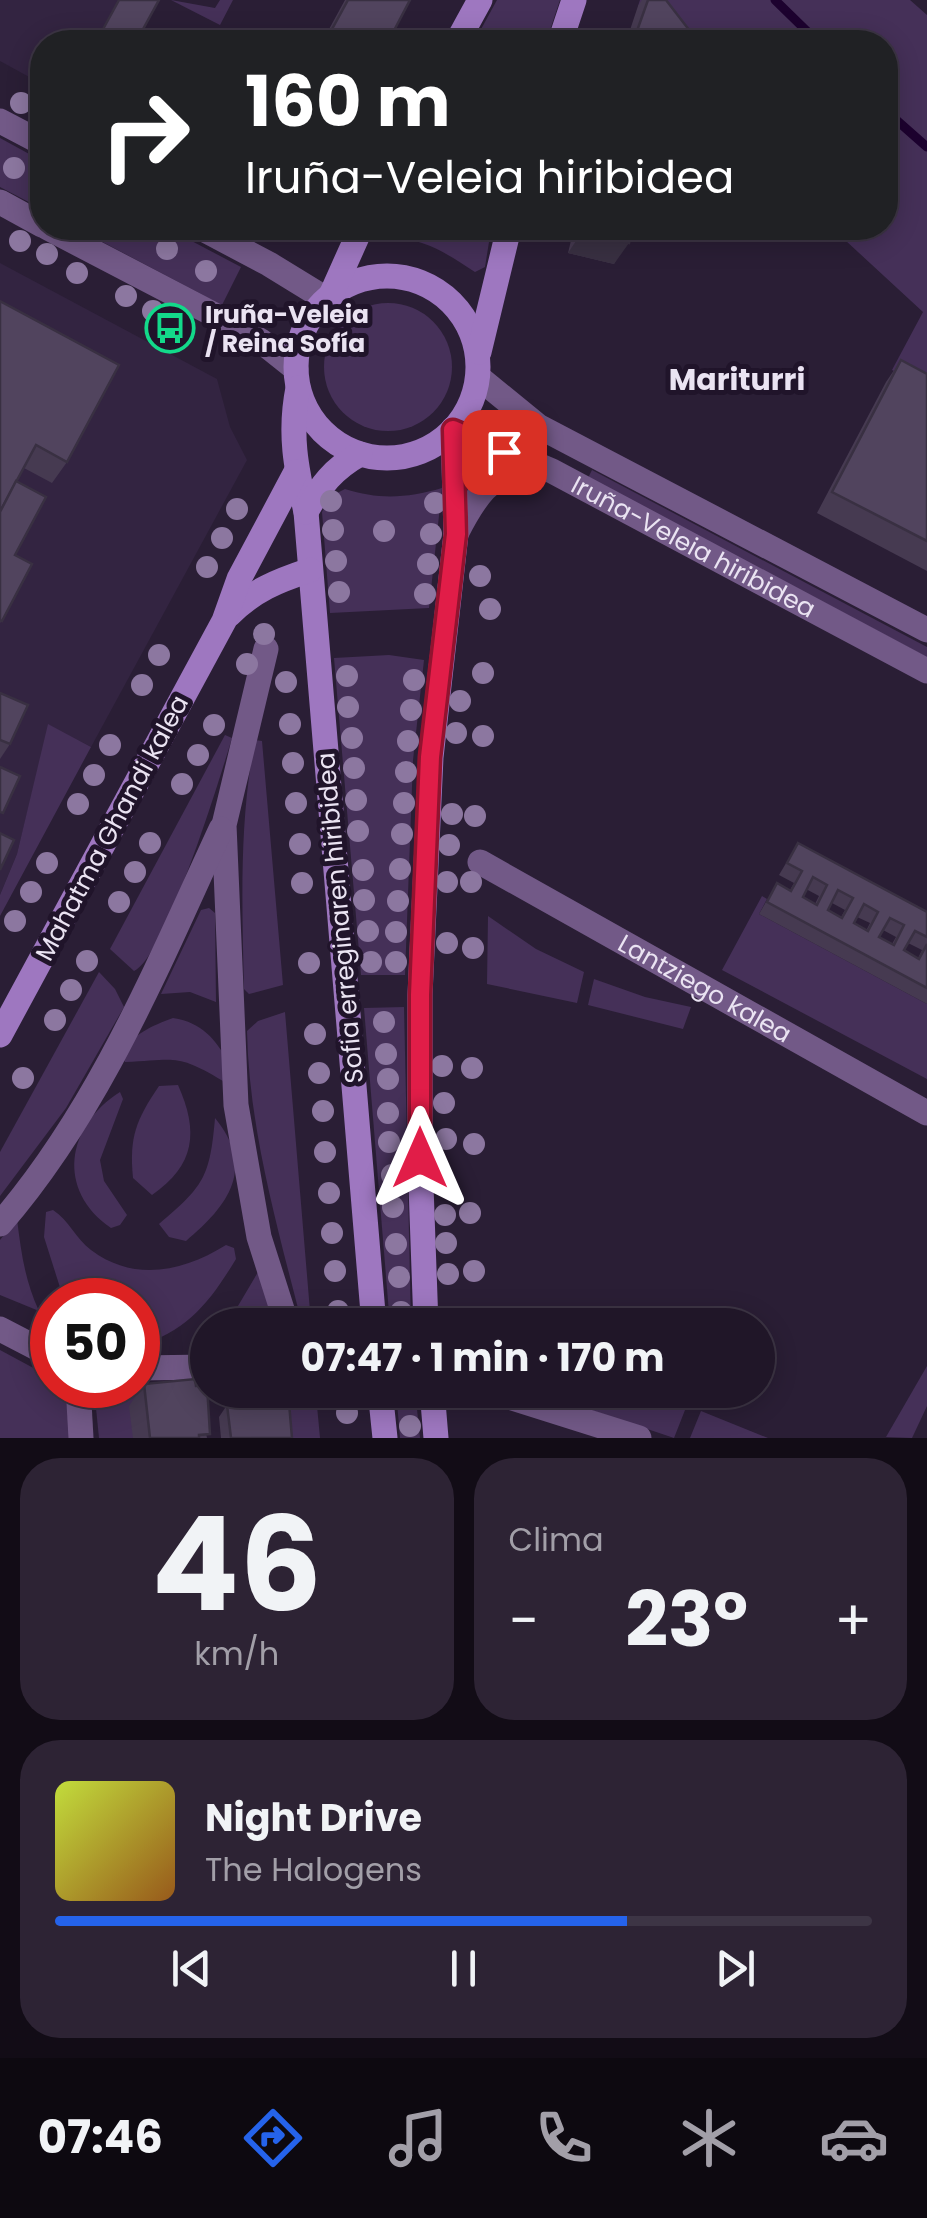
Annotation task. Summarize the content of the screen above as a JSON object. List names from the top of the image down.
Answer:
{
  "streets": {
    "main road": ["Mahatma Ghandi kalea", "Sofia erreginaren hiribidea"],
    "street": ["Iruña-Veleia hiribidea", "Lantziego kalea"]
  },
  "crossings": [
    ["Iruña-Veleia hiribidea", "Sofia erreginaren hiribidea"],
    ["Mahatma Ghandi kalea", "Sofia erreginaren hiribidea"]
  ],
  "districts": ["Mariturri"],
  "places": {
    "bus stop": ["Iruña-Veleia / Reina Sofía"]
  },
  "page": {
    "turn": ["160 m", "Iruña-Veleia hiribidea"],
    "limit": "50",
    "trip": "07:47 · 1 min · 170 m",
    "tile": [
      ["46", "km/h"],
      "Clima"
    ],
    "heat": ["−", "23°", "+"],
    "song": ["Night Drive", "The Halogens"],
    "tabs": "07:46"
  }
}
